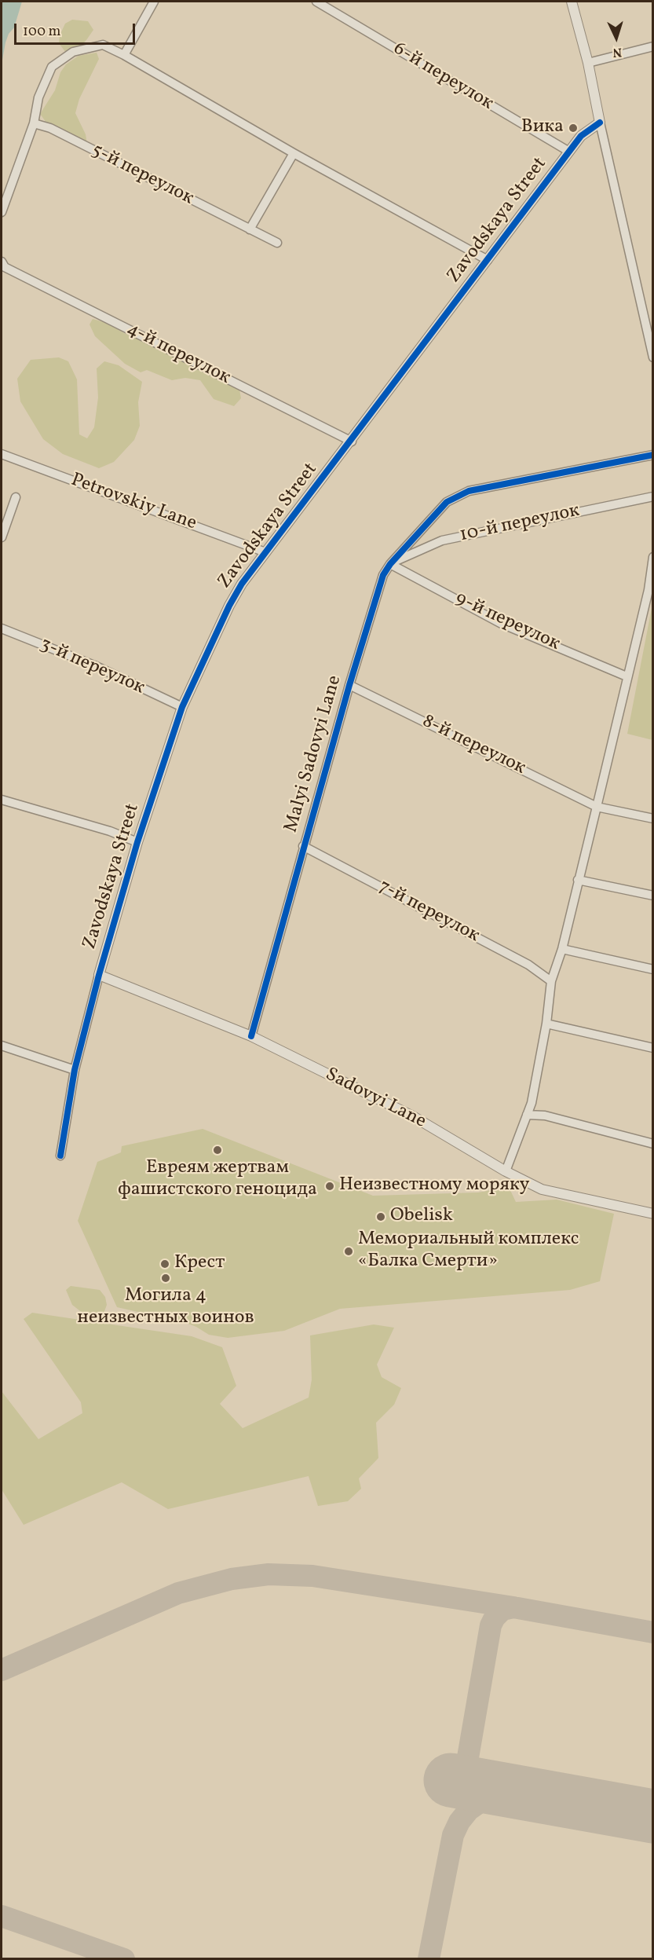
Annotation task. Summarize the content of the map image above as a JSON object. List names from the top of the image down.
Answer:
{
  "streets": {
    "street": [
      "6-й переулок",
      "5-й переулок",
      "Zavodskaya Street",
      "4-й переулок",
      "Petrovskiy Lane",
      "10-й переулок",
      "9-й переулок",
      "3-й переулок",
      "8-й переулок",
      "Malyi Sadovyi Lane",
      "7-й переулок",
      "Sadovyi Lane"
    ]
  },
  "crossings": [
    ["6-й переулок", "Zavodskaya Street"],
    ["Zavodskaya Street", "4-й переулок"],
    ["Zavodskaya Street", "Petrovskiy Lane"],
    ["Zavodskaya Street", "3-й переулок"],
    ["Zavodskaya Street", "Sadovyi Lane"],
    ["10-й переулок", "9-й переулок"],
    ["10-й переулок", "Malyi Sadovyi Lane"],
    ["9-й переулок", "Malyi Sadovyi Lane"],
    ["8-й переулок", "Malyi Sadovyi Lane"],
    ["Malyi Sadovyi Lane", "7-й переулок"],
    ["Malyi Sadovyi Lane", "Sadovyi Lane"]
  ],
  "places": [
    "Вика",
    "Евреям жертвам фашистского геноцида",
    "Неизвестному моряку",
    "Obelisk",
    "Мемориальный комплекс «Балка Смерти»",
    "Крест",
    "Могила 4 неизвестных воинов"
  ],
  "scale_bar": "100 m",
  "north": "bottom"
}
